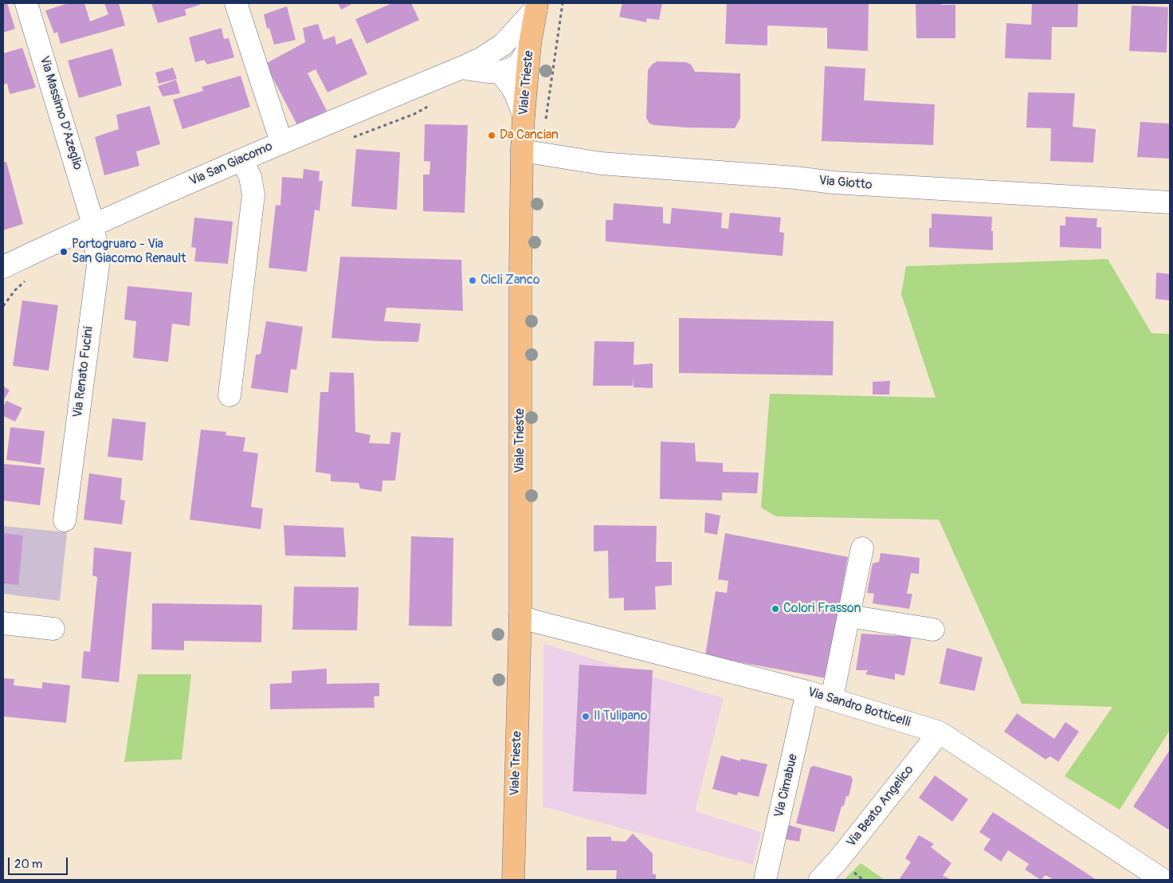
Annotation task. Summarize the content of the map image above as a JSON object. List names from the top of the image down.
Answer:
{
  "streets": {
    "main road": ["Viale Trieste"],
    "street": [
      "Via Massimo D'Azeglio",
      "Via San Giacomo",
      "Via Giotto",
      "Via Renato Fucini",
      "Via Sandro Botticelli",
      "Via Cimabue",
      "Via Beato Angelico"
    ]
  },
  "crossings": [
    ["Viale Trieste", "Via San Giacomo"],
    ["Viale Trieste", "Via Giotto"],
    ["Viale Trieste", "Via Sandro Botticelli"],
    ["Via Massimo D'Azeglio", "Via San Giacomo"],
    ["Via Massimo D'Azeglio", "Via Renato Fucini"],
    ["Via San Giacomo", "Via Renato Fucini"],
    ["Via Sandro Botticelli", "Via Cimabue"],
    ["Via Sandro Botticelli", "Via Beato Angelico"]
  ],
  "places": [
    "Da Cancian",
    "Portogruaro - Via San Giacomo Renault",
    "Cicli Zanco",
    "Colori Frasson",
    "Il Tulipano"
  ],
  "scale_bar": "20 m"
}
